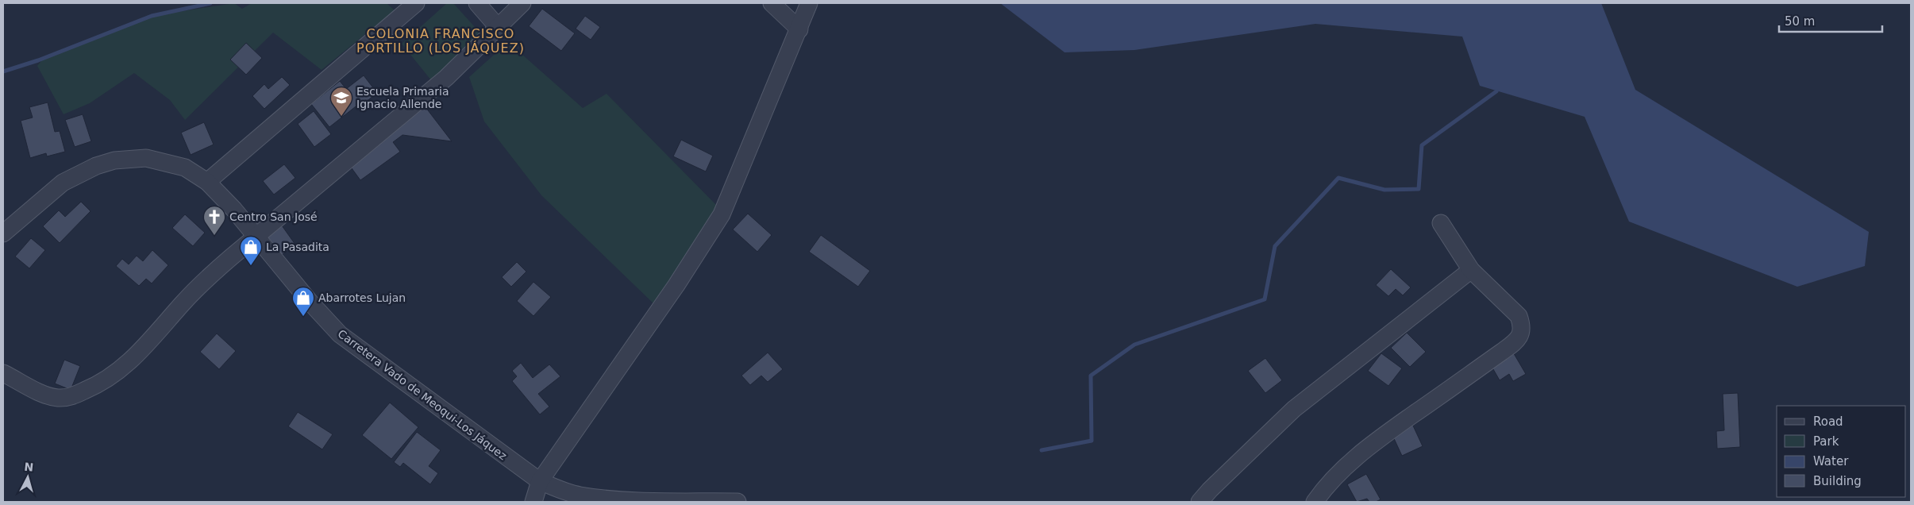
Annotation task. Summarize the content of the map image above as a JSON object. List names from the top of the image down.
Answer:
{
  "streets": {
    "street": ["Carretera Vado de Meoqui-Los Jáquez"]
  },
  "districts": ["COLONIA FRANCISCO PORTILLO (LOS JÁQUEZ)"],
  "places": {
    "school or university": ["Escuela Primaria Ignacio Allende"],
    "church": ["Centro San José"],
    "shop": ["La Pasadita", "Abarrotes Lujan"]
  },
  "legend": [
    "Road",
    "Park",
    "Water",
    "Building"
  ],
  "scale_bar": "50 m",
  "north": "top"
}
